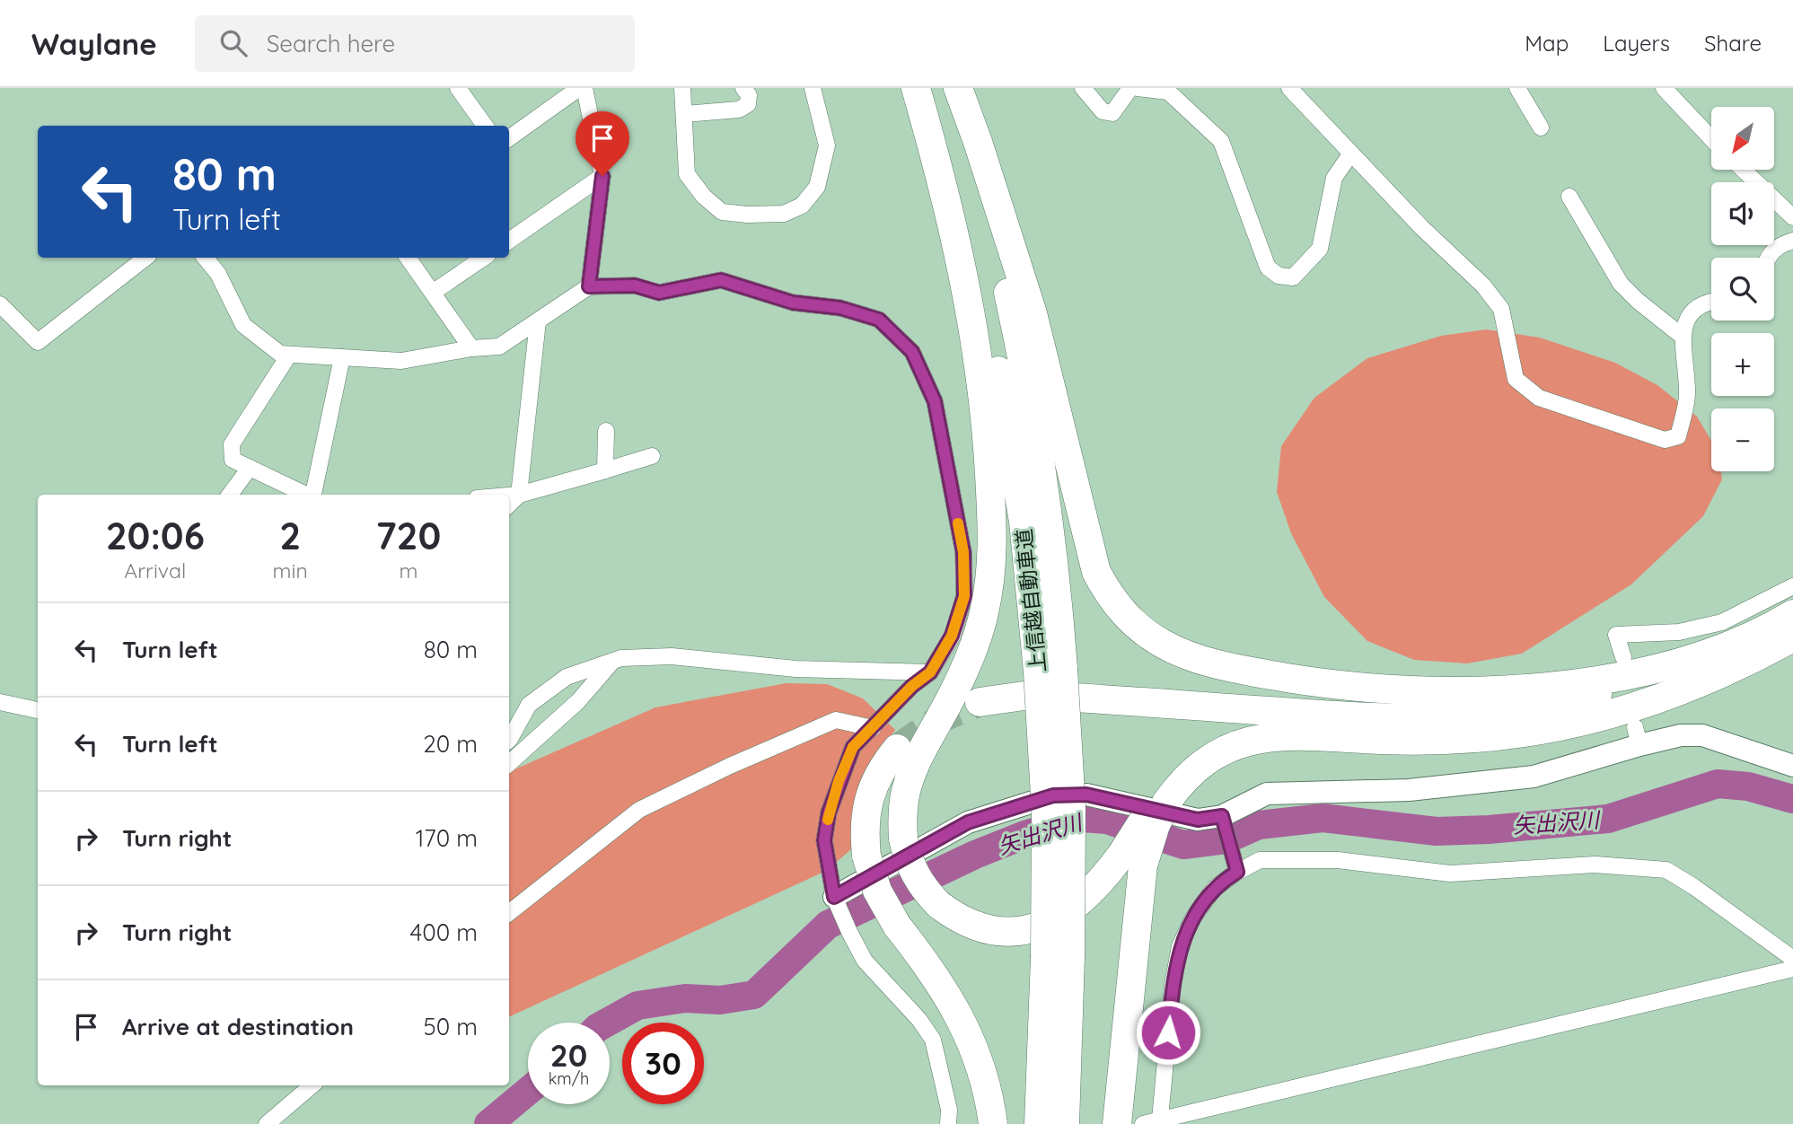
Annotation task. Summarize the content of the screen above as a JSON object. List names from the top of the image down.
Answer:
{
  "streets": {
    "highway": ["上信越自動車道"]
  },
  "water": ["矢出沢川"],
  "north": "bottom left",
  "page": {
    "header": "Waylane",
    "search": "Search here",
    "nav": ["Map", "Layers", "Share"],
    "map_buttons": ["+", "−"],
    "turn": ["80 m", "Turn left"],
    "eta": [
      "20:06",
      "Arrival",
      "2",
      "min",
      "720",
      "m"
    ],
    "list": [
      {
        "name": "Turn left",
        "value": "80 m"
      },
      {
        "name": "Turn left",
        "value": "20 m"
      },
      {
        "name": "Turn right",
        "value": "170 m"
      },
      {
        "name": "Turn right",
        "value": "400 m"
      },
      {
        "name": "Arrive at destination",
        "value": "50 m"
      }
    ],
    "speed": "20 km/h",
    "limit": "30"
  }
}
